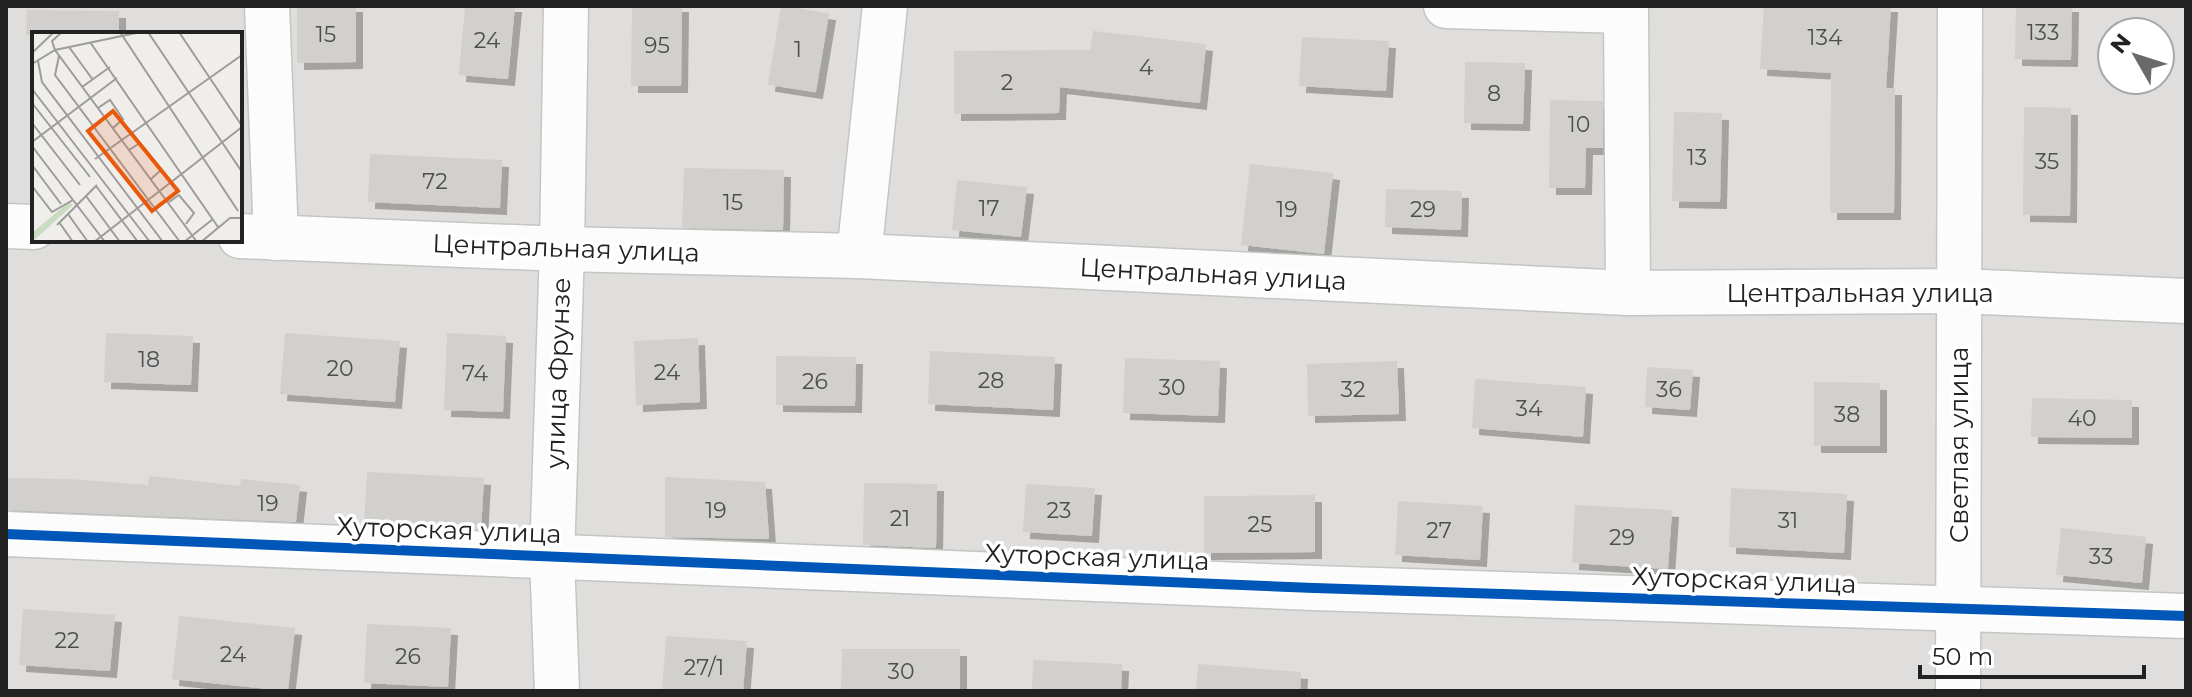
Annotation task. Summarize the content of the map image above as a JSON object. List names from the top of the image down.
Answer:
{
  "streets": {
    "street": [
      "Центральная улица",
      "улица Фрунзе",
      "Светлая улица",
      "Хуторская улица"
    ]
  },
  "crossings": [
    ["Центральная улица", "улица Фрунзе"],
    ["Центральная улица", "Светлая улица"],
    ["улица Фрунзе", "Хуторская улица"],
    ["Светлая улица", "Хуторская улица"]
  ],
  "house_numbers": [
    "133",
    "15",
    "134",
    "24",
    "95",
    "1",
    "4",
    "2",
    "8",
    "10",
    "13",
    "35",
    "72",
    "15",
    "17",
    "19",
    "29",
    "18",
    "20",
    "24",
    "74",
    "28",
    "26",
    "30",
    "32",
    "36",
    "34",
    "38",
    "40",
    "19",
    "19",
    "23",
    "21",
    "31",
    "25",
    "27",
    "29",
    "33",
    "22",
    "24",
    "26",
    "27/1",
    "30"
  ],
  "scale_bar": "50 m",
  "north": "top left"
}
